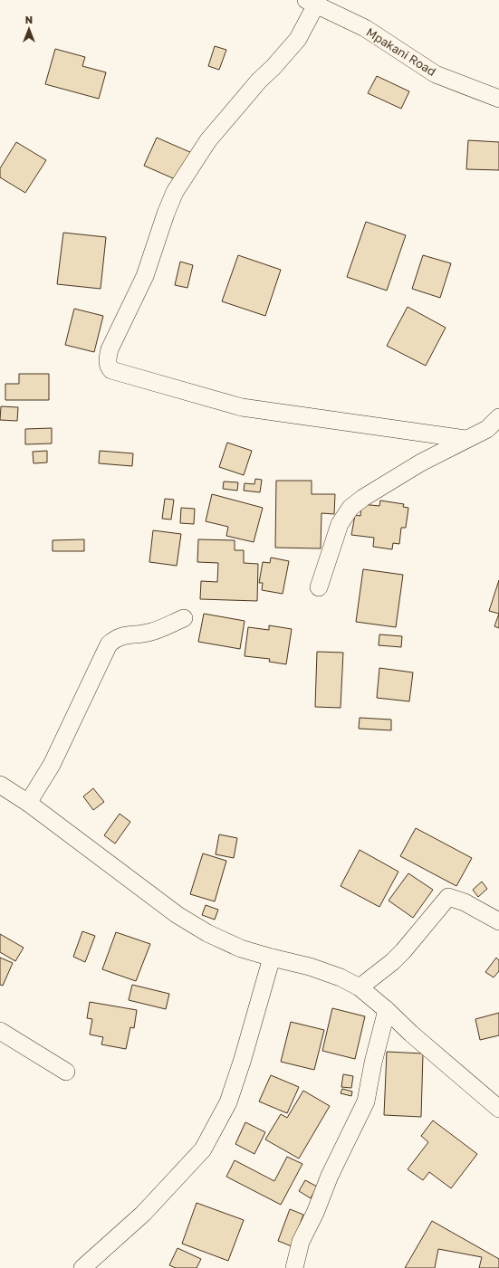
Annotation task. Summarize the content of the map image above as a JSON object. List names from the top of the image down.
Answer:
{
  "streets": {
    "street": ["Mpakani Road"]
  },
  "north": "top"
}
